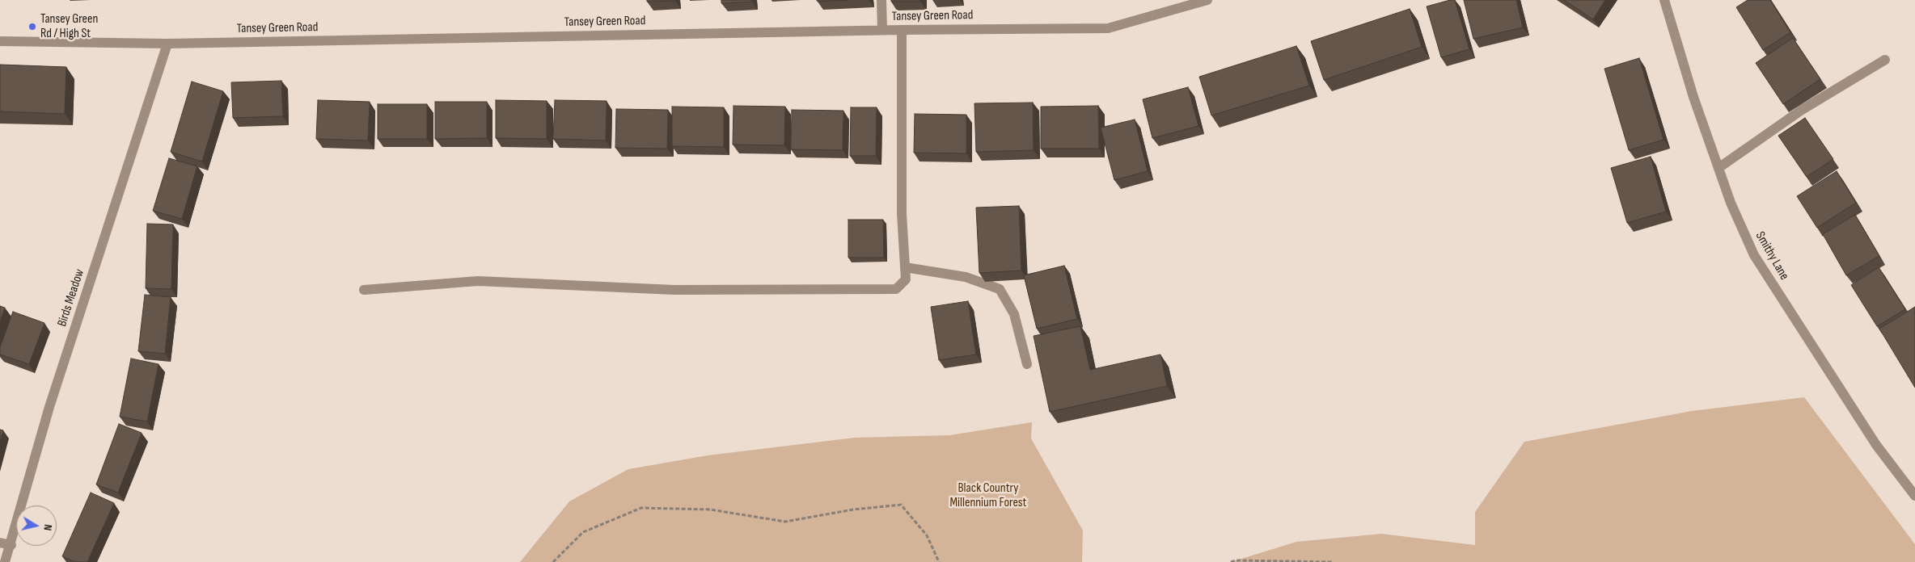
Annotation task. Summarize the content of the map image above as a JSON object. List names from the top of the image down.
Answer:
{
  "streets": {
    "street": ["Tansey Green Road", "Smithy Lane", "Birds Meadow"]
  },
  "crossings": [
    ["Tansey Green Road", "Birds Meadow"]
  ],
  "parks": ["Black Country Millennium Forest"],
  "places": ["Tansey Green Rd / High St"],
  "north": "right"
}
